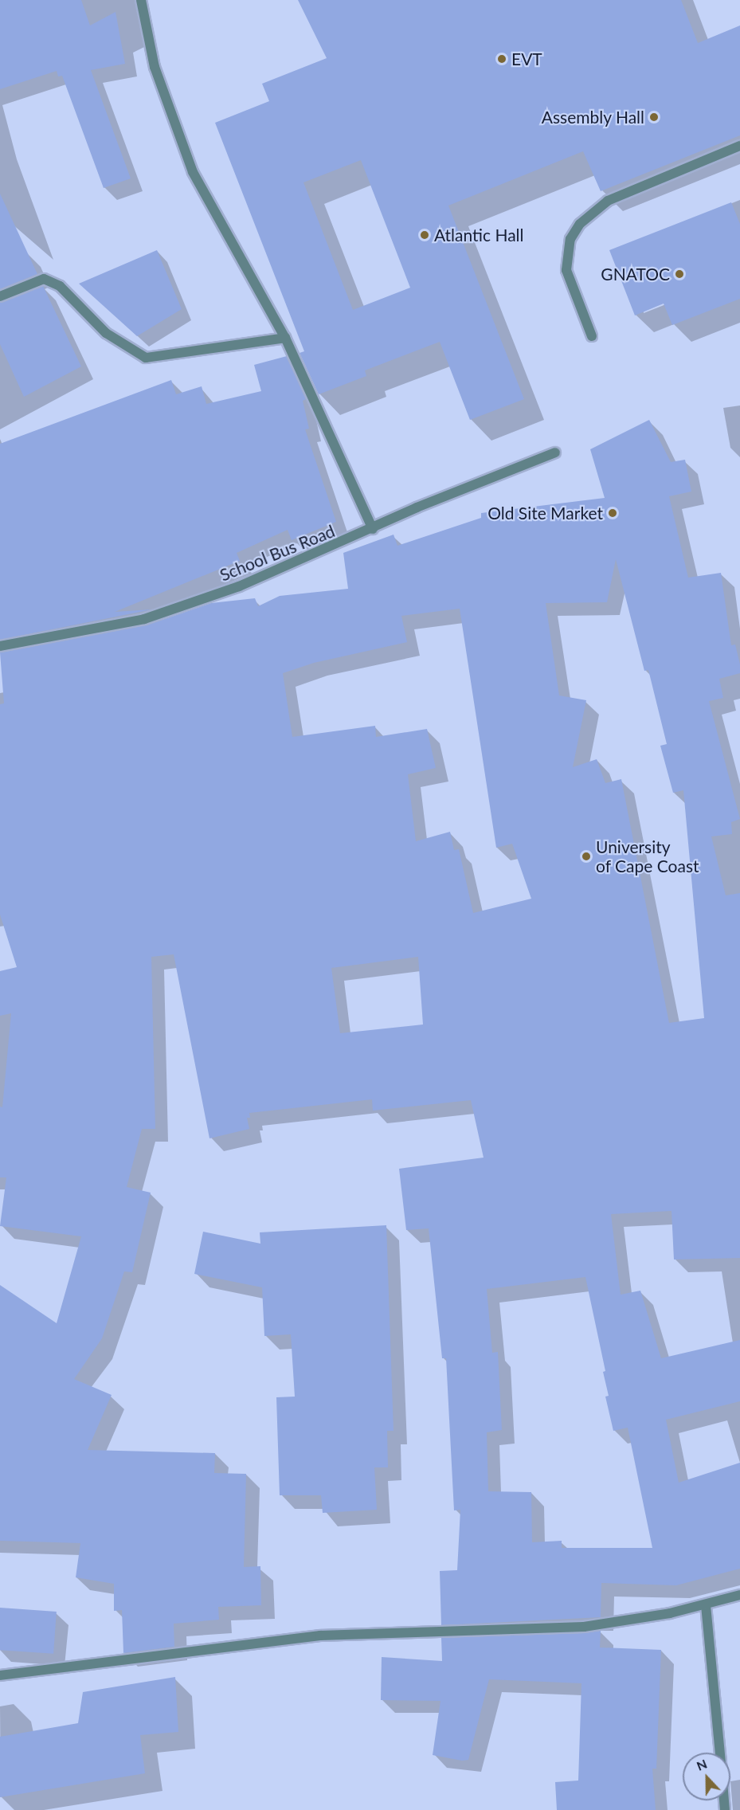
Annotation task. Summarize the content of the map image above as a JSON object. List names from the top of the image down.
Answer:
{
  "streets": {
    "street": ["School Bus Road"]
  },
  "places": [
    "EVT",
    "Assembly Hall",
    "Atlantic Hall",
    "GNATOC",
    "Old Site Market",
    "University of Cape Coast"
  ],
  "north": "top"
}
